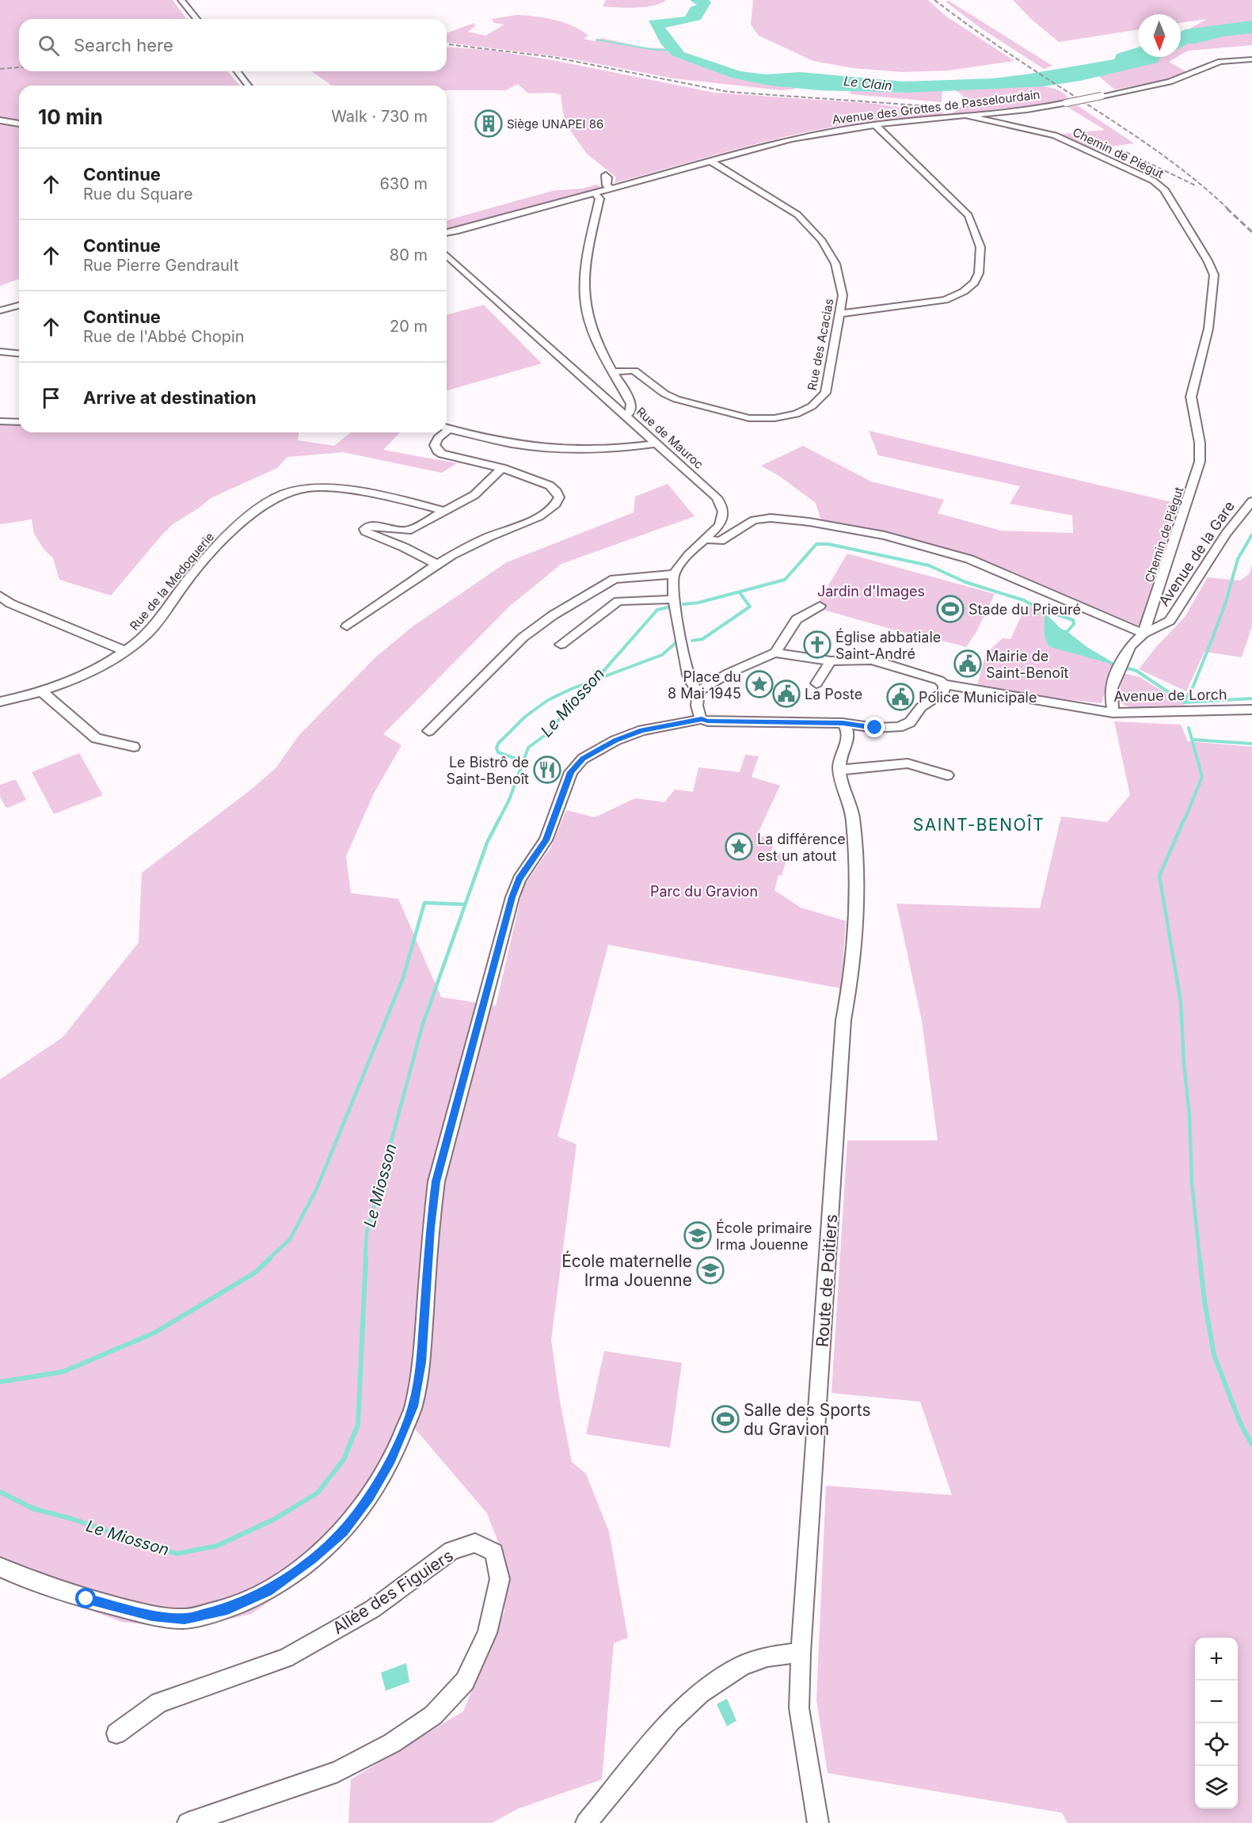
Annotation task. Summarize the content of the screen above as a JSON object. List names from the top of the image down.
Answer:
{
  "streets": {
    "street": [
      "Avenue des Grottes de Passelourdain",
      "Chemin de Piégut",
      "Rue des Acacias",
      "Rue de Mauroc",
      "Avenue de la Gare",
      "Rue de la Medoquerie",
      "Avenue de Lorch",
      "Route de Poitiers",
      "Allée des Figuiers"
    ]
  },
  "crossings": [
    ["Avenue des Grottes de Passelourdain", "Chemin de Piégut"],
    ["Avenue des Grottes de Passelourdain", "Rue des Acacias"],
    ["Chemin de Piégut", "Avenue de la Gare"],
    ["Avenue de la Gare", "Avenue de Lorch"]
  ],
  "districts": ["SAINT-BENOÎT"],
  "water": ["Le Clain", "Le Miosson"],
  "parks": ["Jardin d'Images", "Parc du Gravion"],
  "places": {
    "building": ["Siège UNAPEI 86"],
    "sports": ["Stade du Prieuré", "Salle des Sports du Gravion"],
    "church": ["Église abbatiale Saint-André"],
    "public building": ["Mairie de Saint-Benoît", "La Poste", "Police Municipale"],
    "place": ["Place du 8 Mai 1945", "La différence est un atout"],
    "restaurant": ["Le Bistrô de Saint-Benoît"],
    "school or university": ["École primaire Irma Jouenne", "École maternelle Irma Jouenne"]
  },
  "north": "bottom",
  "page": {
    "search": "Search here",
    "heading": ["10 min", "Walk · 730 m"],
    "list": [
      ["Continue", "Rue du Square", "630 m"],
      ["Continue", "Rue Pierre Gendrault", "80 m"],
      ["Continue", "Rue de l'Abbé Chopin", "20 m"],
      "Arrive at destination"
    ],
    "map_buttons": ["+", "−"]
  }
}
